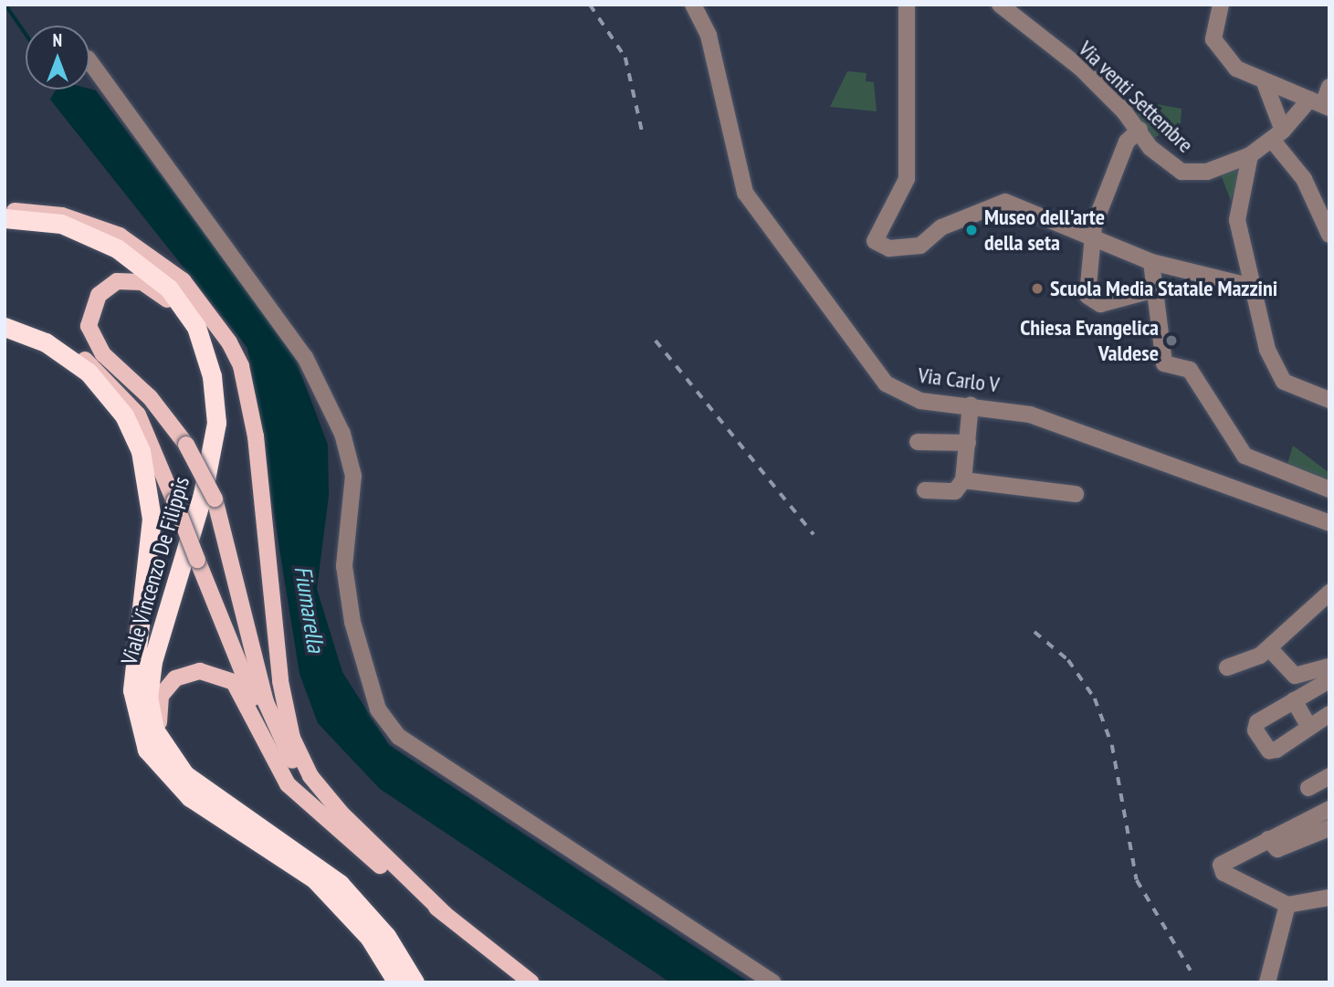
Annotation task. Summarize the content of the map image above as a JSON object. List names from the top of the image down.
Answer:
{
  "streets": {
    "highway": ["Viale Vincenzo De Filippis"],
    "street": ["Via venti Settembre", "Via Carlo V"]
  },
  "water": ["Fiumarella"],
  "places": ["Museo dell'arte della seta", "Scuola Media Statale Mazzini", "Chiesa Evangelica Valdese"],
  "north": "top"
}
